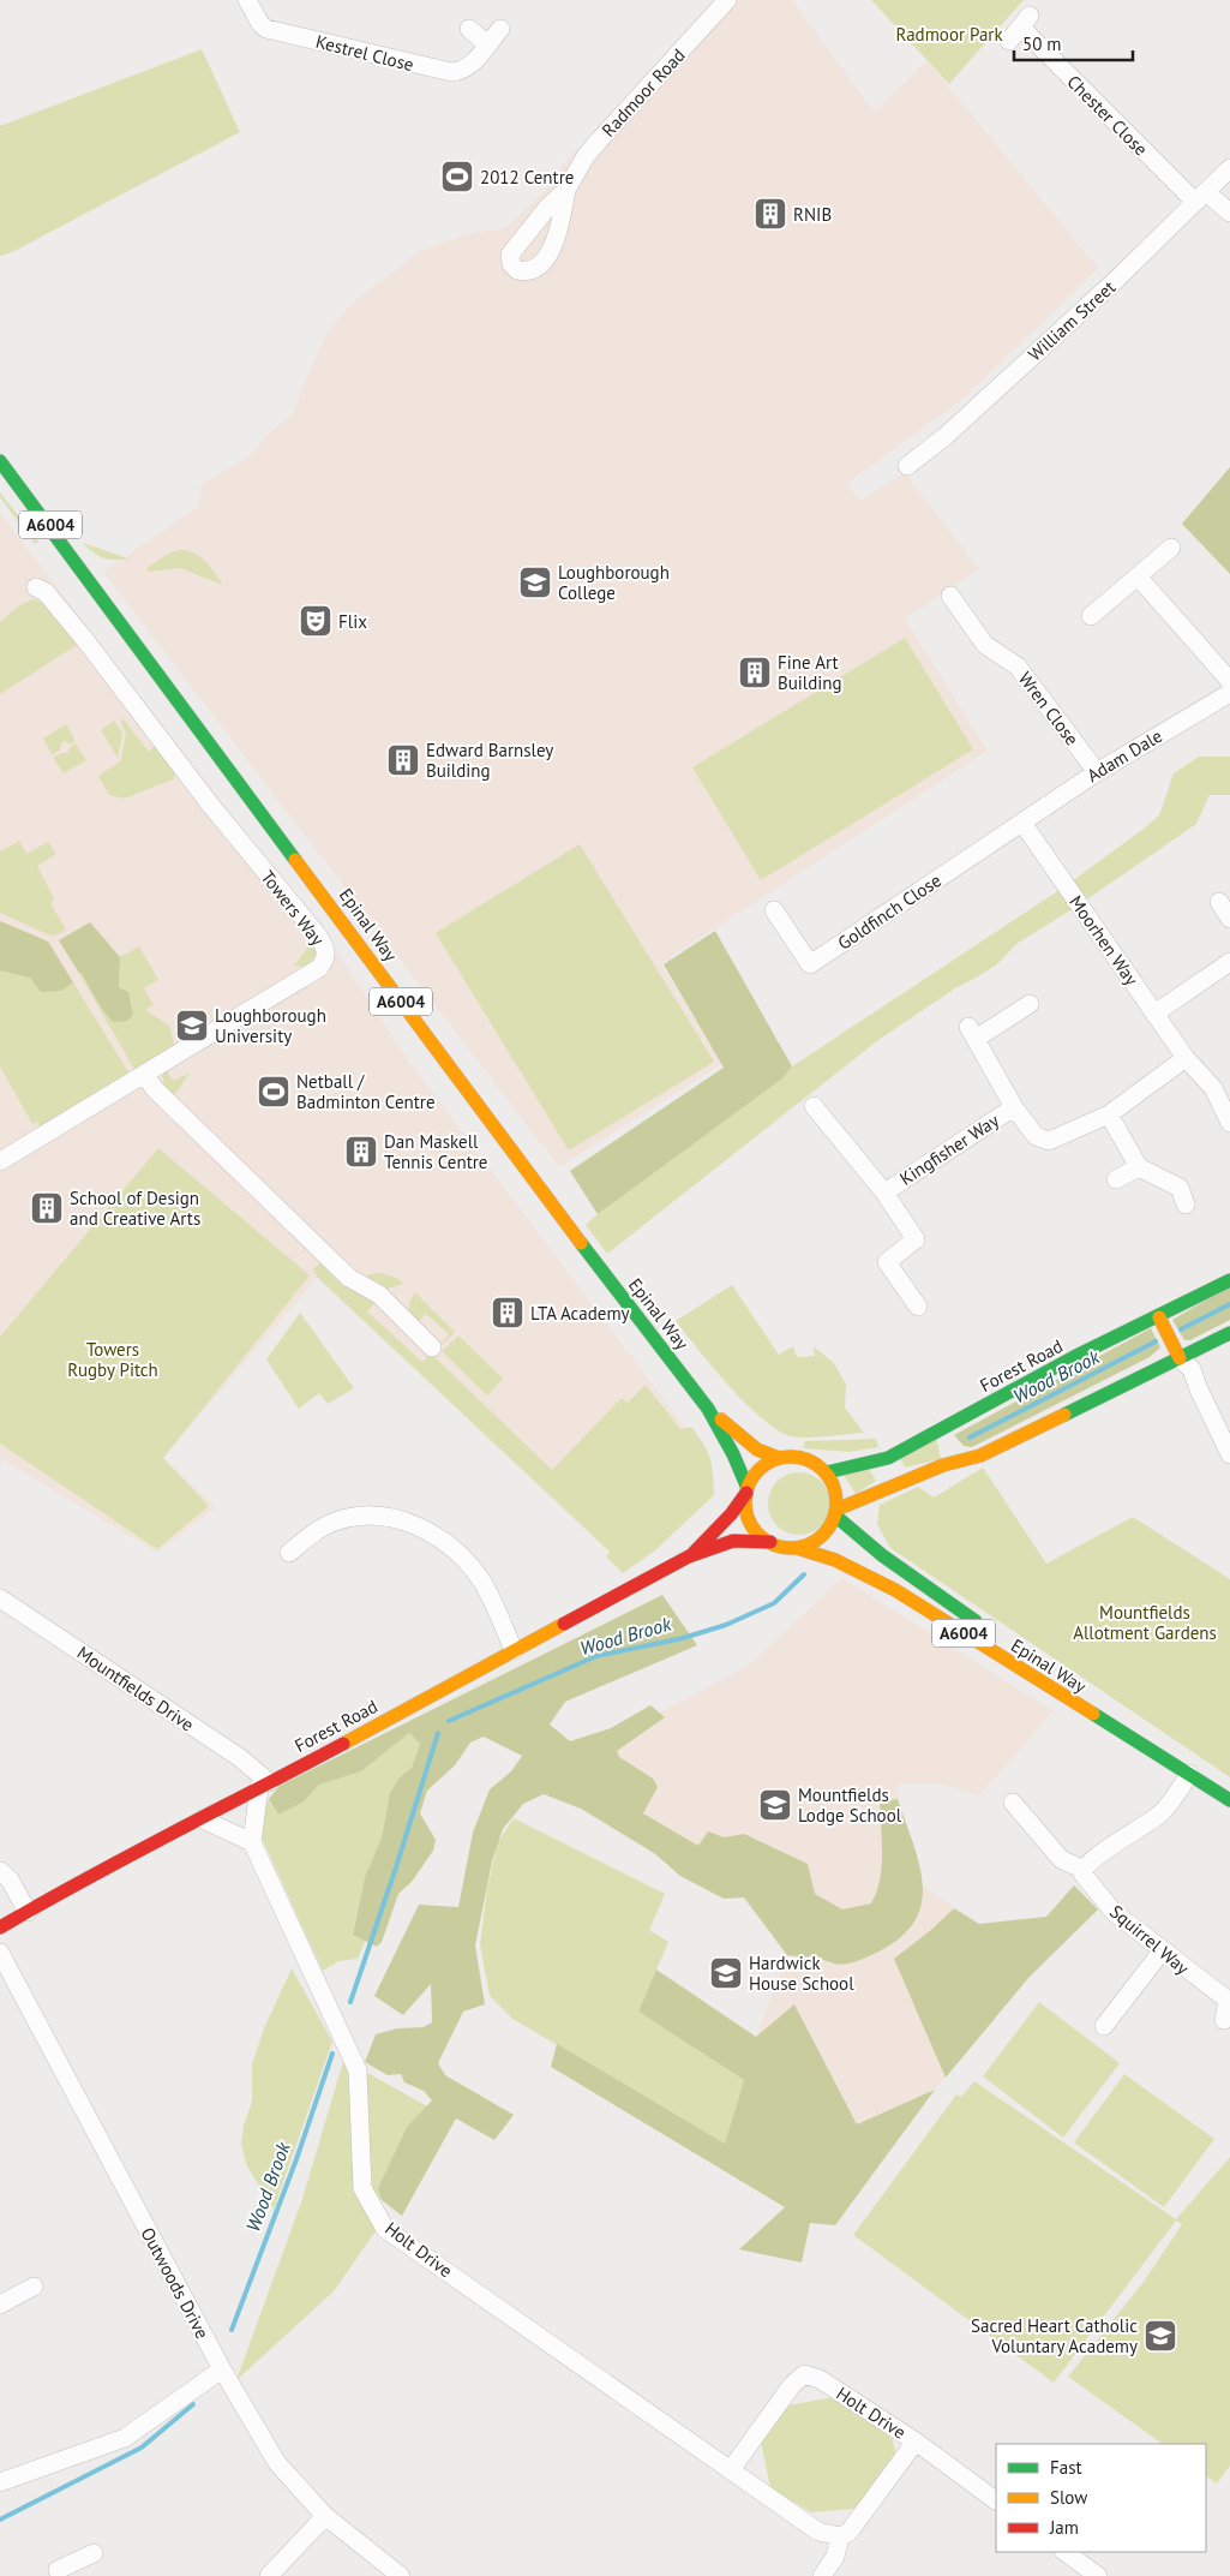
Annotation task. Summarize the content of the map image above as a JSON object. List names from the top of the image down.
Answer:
{
  "streets": {
    "main road": ["A6004", "Epinal Way", "Forest Road"],
    "street": [
      "Kestrel Close",
      "Radmoor Road",
      "Chester Close",
      "William Street",
      "Wren Close",
      "Adam Dale",
      "Towers Way",
      "Goldfinch Close",
      "Moorhen Way",
      "Kingfisher Way",
      "Mountfields Drive",
      "Squirrel Way",
      "Holt Drive",
      "Outwoods Drive"
    ]
  },
  "crossings": [
    ["Chester Close", "William Street"],
    ["A6004", "Epinal Way"],
    ["A6004", "Forest Road"],
    ["Wren Close", "Adam Dale"],
    ["Adam Dale", "Goldfinch Close"],
    ["Adam Dale", "Moorhen Way"],
    ["Goldfinch Close", "Moorhen Way"],
    ["Epinal Way", "Forest Road"],
    ["Moorhen Way", "Kingfisher Way"],
    ["Forest Road", "Mountfields Drive"]
  ],
  "water": ["Wood Brook"],
  "parks": ["Radmoor Park", "Towers Rugby Pitch", "Mountfields Allotment Gardens"],
  "places": {
    "sports": ["2012 Centre", "Netball / Badminton Centre"],
    "building": [
      "RNIB",
      "Fine Art Building",
      "Edward Barnsley Building",
      "Dan Maskell Tennis Centre",
      "School of Design and Creative Arts",
      "LTA Academy"
    ],
    "school or university": [
      "Loughborough College",
      "Loughborough University",
      "Mountfields Lodge School",
      "Hardwick House School",
      "Sacred Heart Catholic Voluntary Academy"
    ],
    "theatre": ["Flix"]
  },
  "legend": ["Fast", "Slow", "Jam"],
  "scale_bar": "50 m"
}
